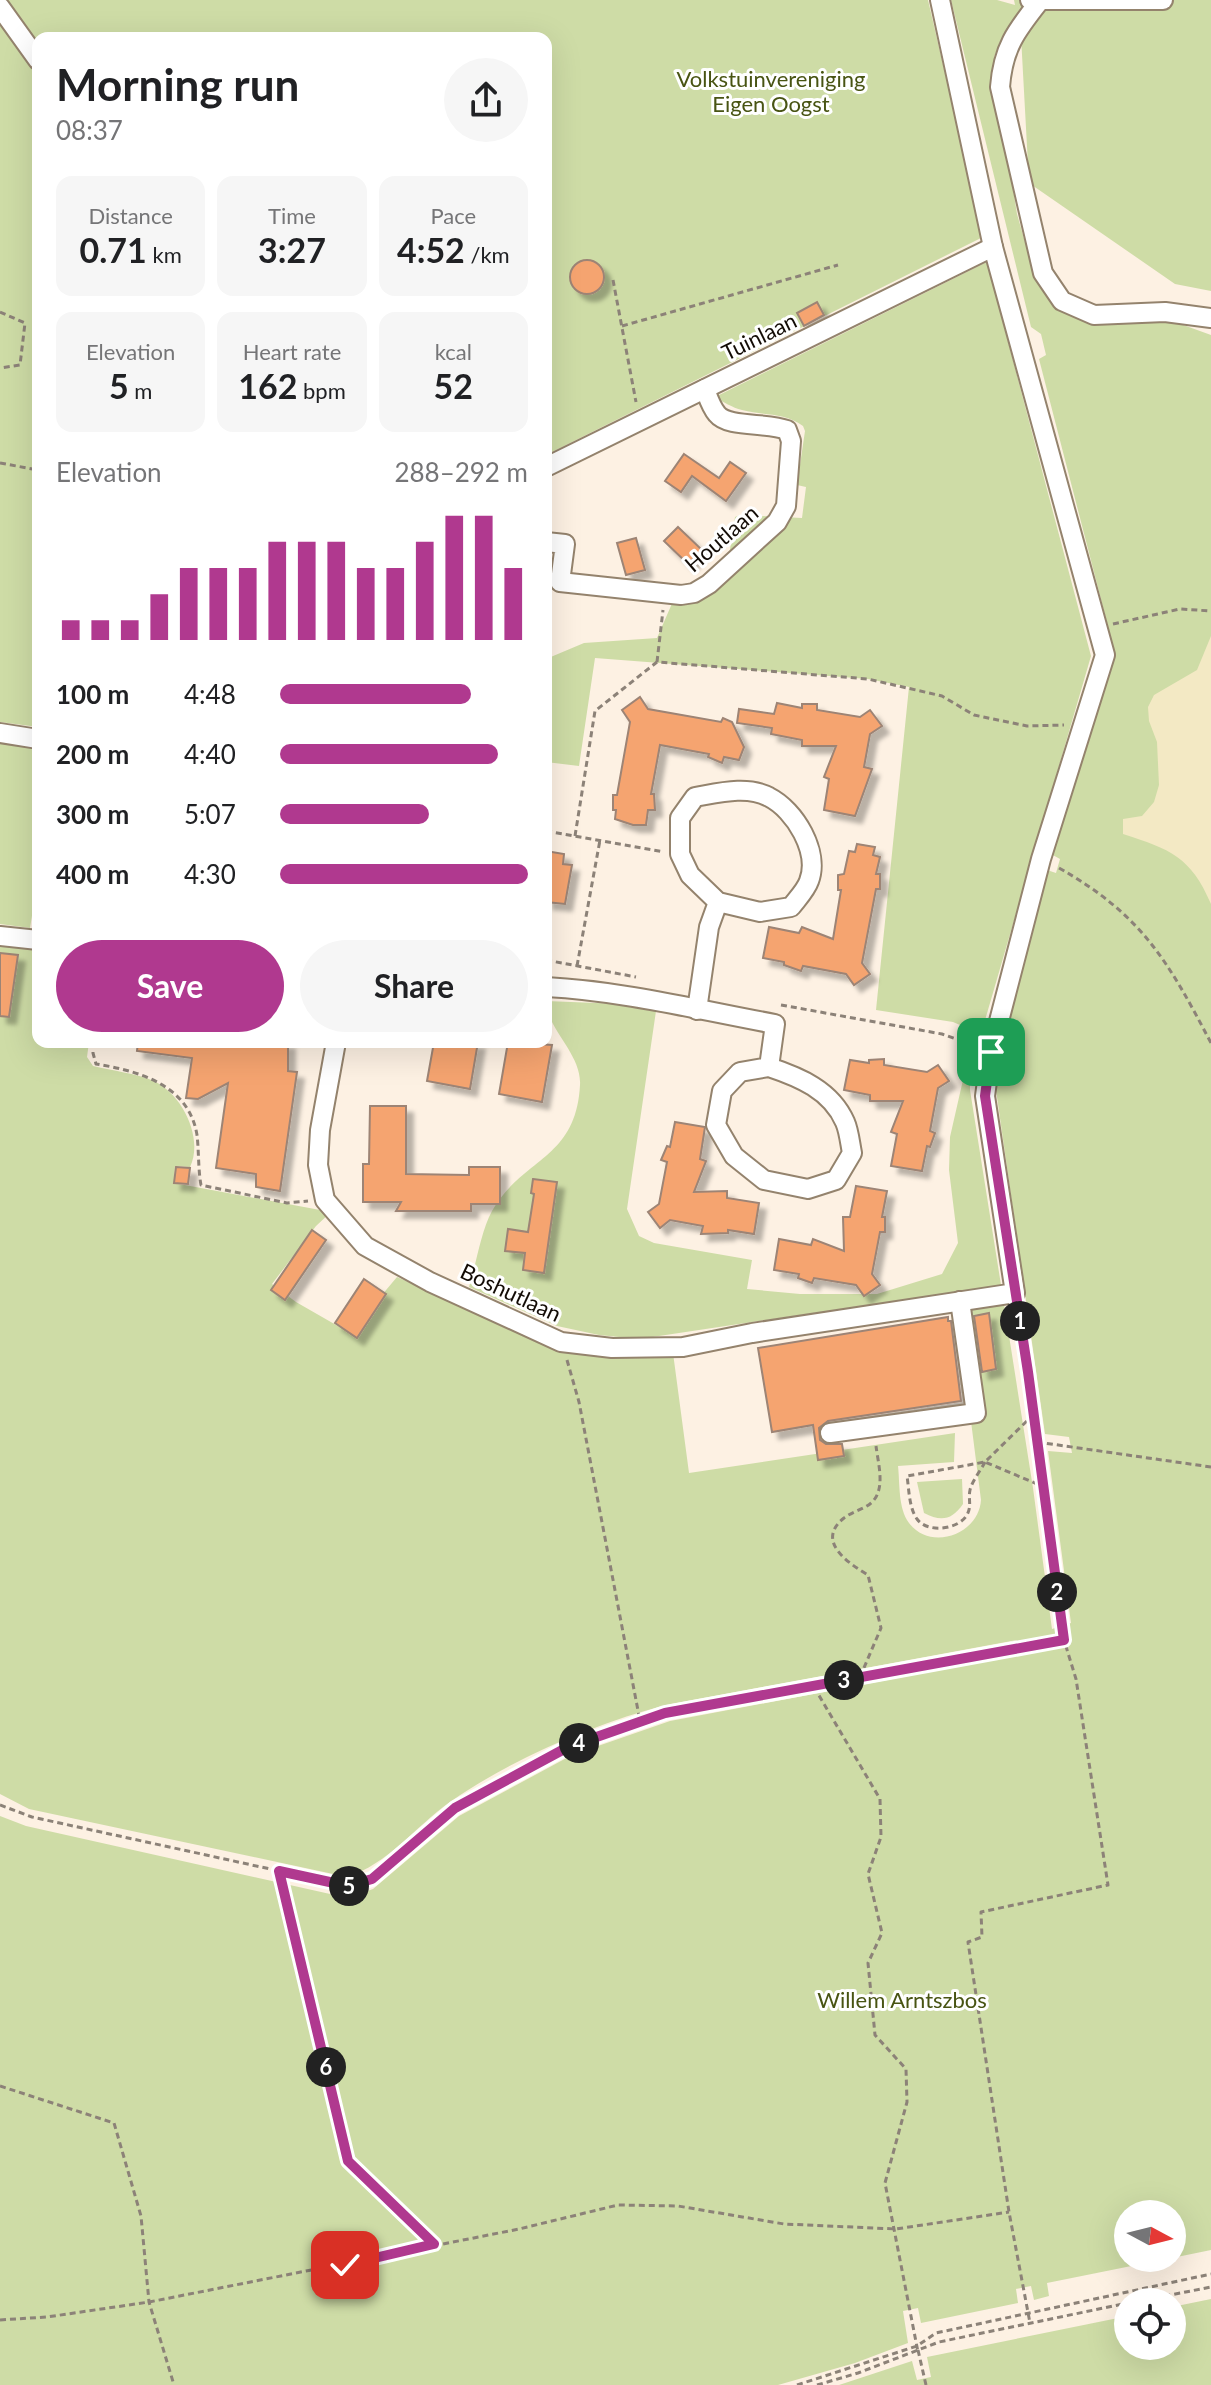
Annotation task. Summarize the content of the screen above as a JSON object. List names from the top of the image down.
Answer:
{
  "streets": {
    "street": ["Tuinlaan", "Houtlaan", "Boshutlaan"]
  },
  "crossings": [
    ["Tuinlaan", "Houtlaan"]
  ],
  "parks": ["Volkstuinvereniging Eigen Oogst", "Willem Arntszbos"],
  "north": "right",
  "page": {
    "heading": ["Morning run", "08:37"],
    "stats": [
      ["Distance", "0.71 km"],
      ["Time", "3:27"],
      ["Pace", "4:52 /km"],
      ["Elevation", "5 m"],
      ["Heart rate", "162 bpm"],
      ["kcal", "52"]
    ],
    "chart": ["Elevation", "288–292 m"],
    "list": [
      {
        "name": "100 m",
        "note": "4:48"
      },
      {
        "name": "200 m",
        "note": "4:40"
      },
      {
        "name": "300 m",
        "note": "5:07"
      },
      {
        "name": "400 m",
        "note": "4:30"
      }
    ],
    "buttons": ["Save", "Share"],
    "pins": [
      "1",
      "2",
      "3",
      "4",
      "5",
      "6"
    ]
  }
}
